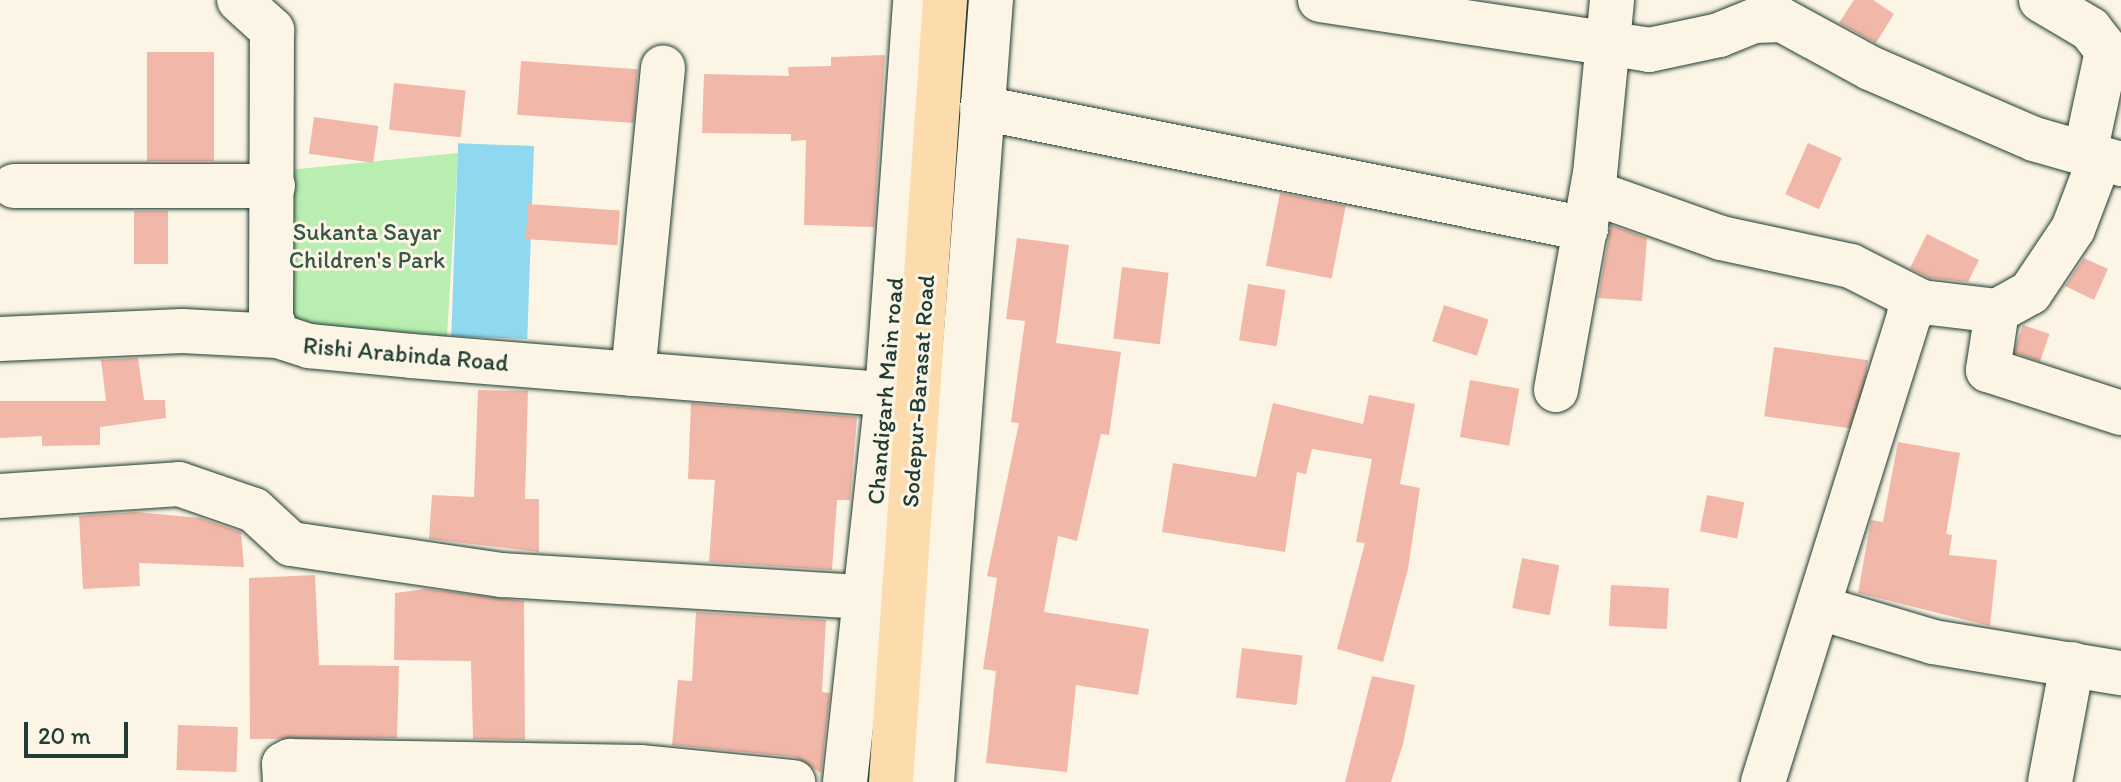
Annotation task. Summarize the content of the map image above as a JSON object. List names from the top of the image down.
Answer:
{
  "streets": {
    "main road": ["Sodepur-Barasat Road"],
    "street": ["Rishi Arabinda Road", "Chandigarh Main road"]
  },
  "crossings": [
    ["Rishi Arabinda Road", "Chandigarh Main road"]
  ],
  "parks": ["Sukanta Sayar Children's Park"],
  "scale_bar": "20 m"
}
